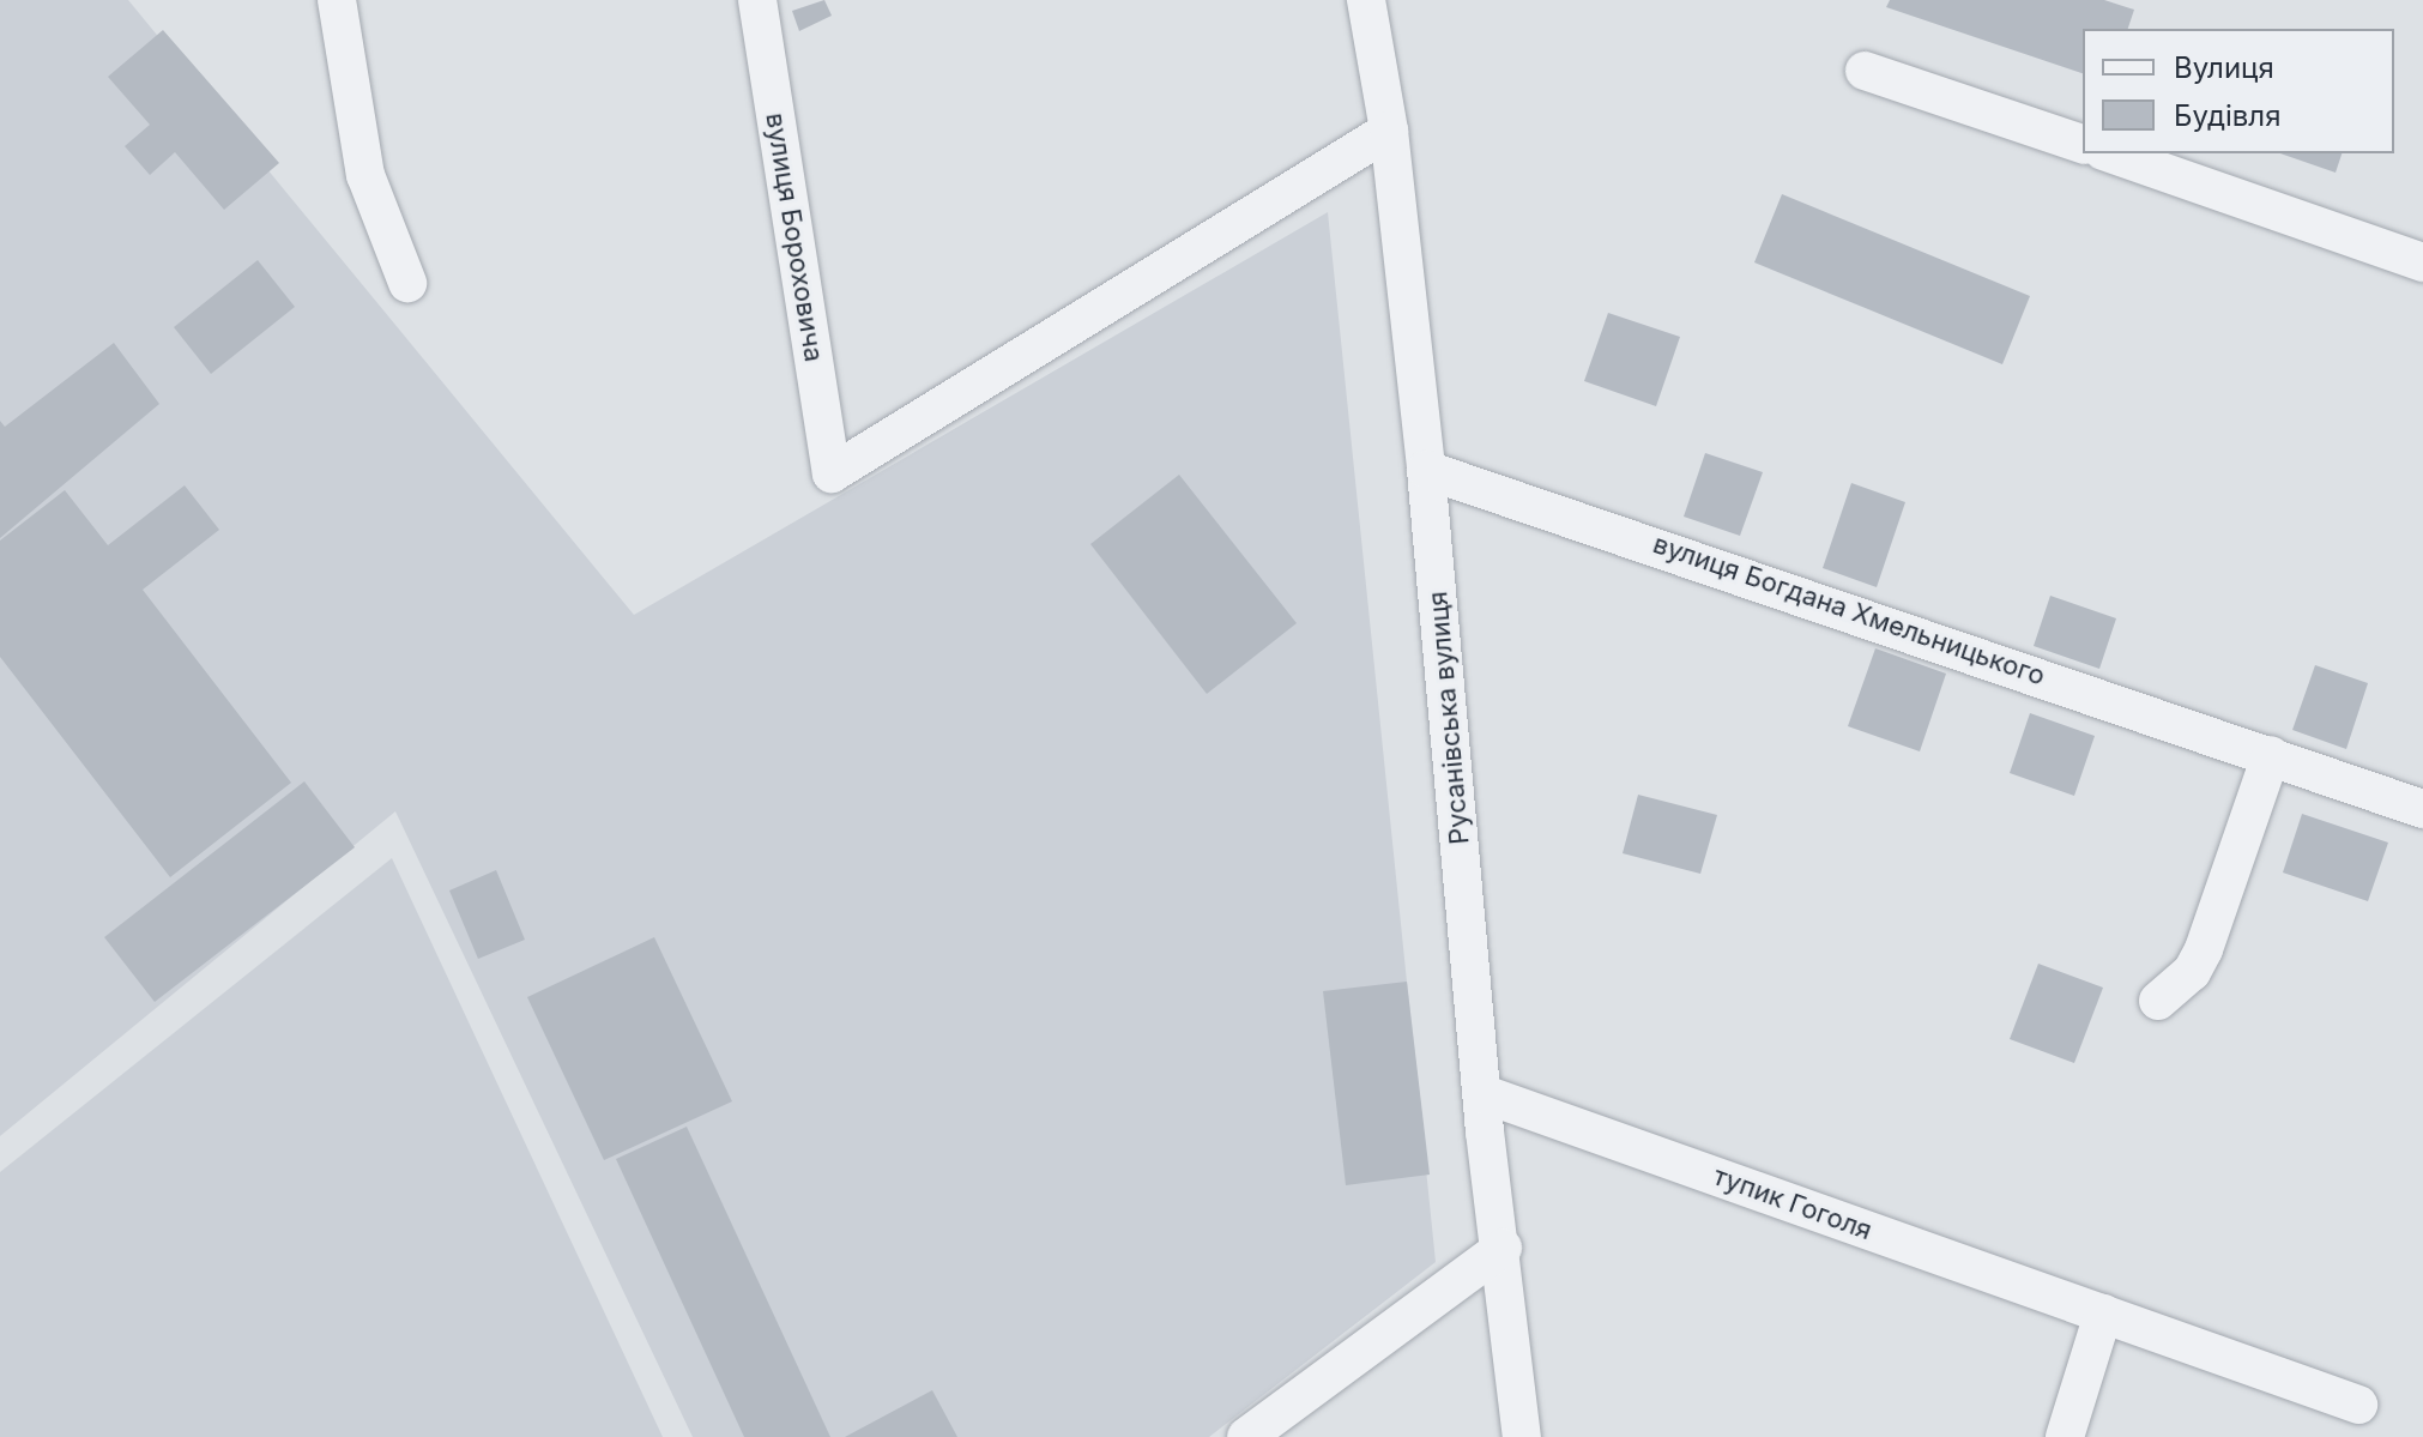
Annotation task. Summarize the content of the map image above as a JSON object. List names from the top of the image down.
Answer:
{
  "streets": {
    "street": [
      "вулиця Бороховича",
      "вулиця Богдана Хмельницького",
      "Русанівська вулиця",
      "тупик Гоголя"
    ]
  },
  "crossings": [
    ["вулиця Бороховича", "Русанівська вулиця"],
    ["вулиця Богдана Хмельницького", "Русанівська вулиця"],
    ["Русанівська вулиця", "тупик Гоголя"]
  ],
  "legend": ["Вулиця", "Будівля"]
}
